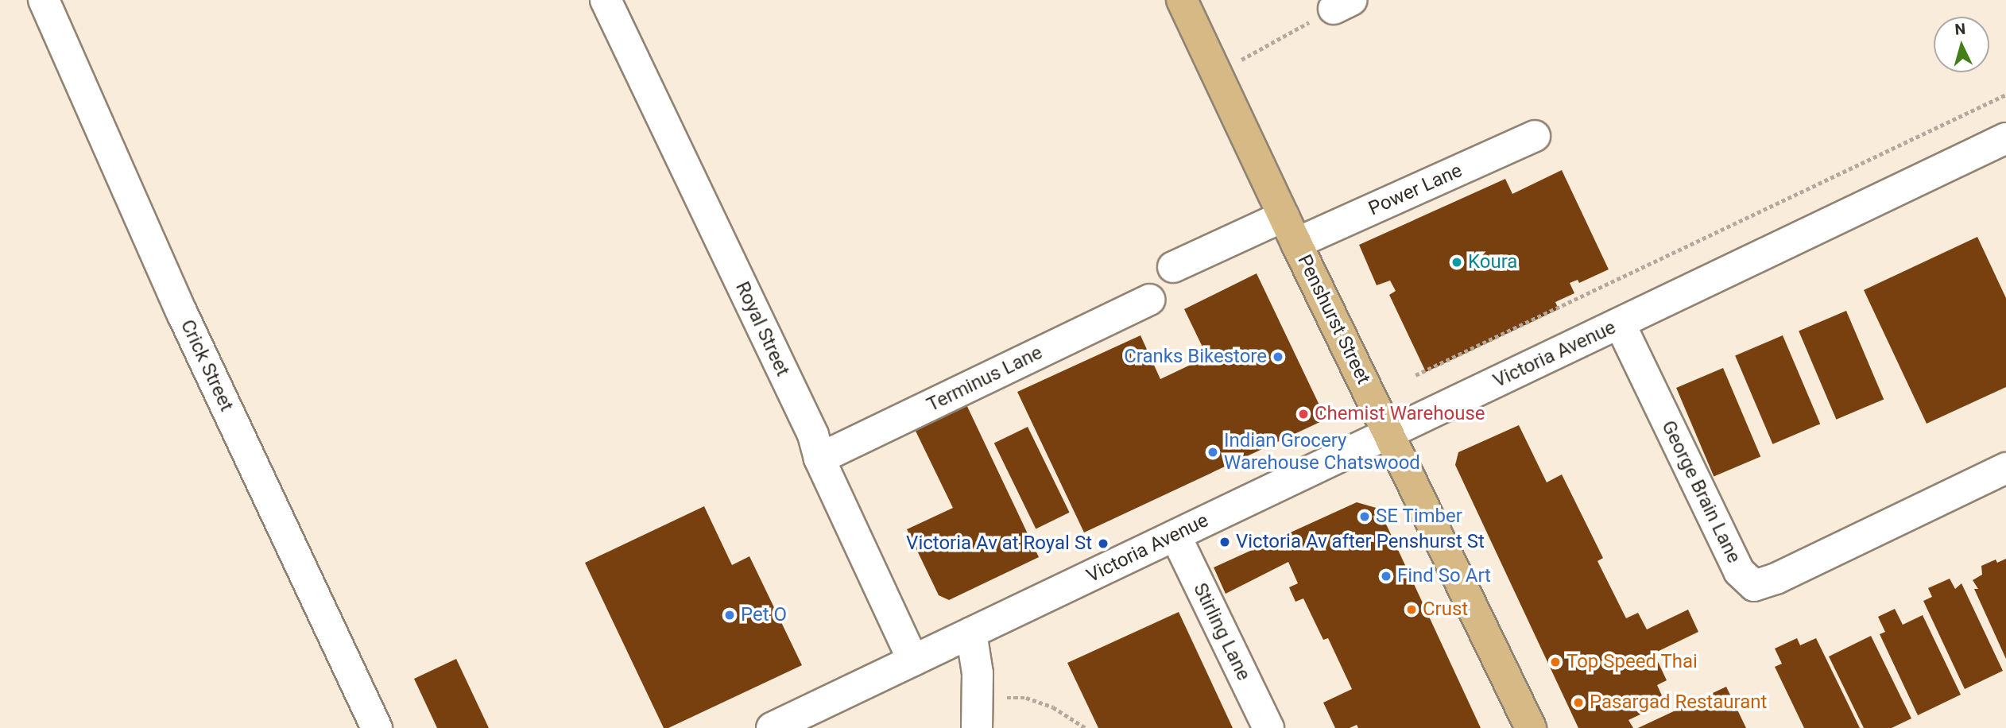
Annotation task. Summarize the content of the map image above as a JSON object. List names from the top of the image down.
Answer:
{
  "streets": {
    "main road": ["Penshurst Street"],
    "street": [
      "Power Lane",
      "Royal Street",
      "Victoria Avenue",
      "Crick Street",
      "Terminus Lane",
      "George Brain Lane",
      "Stirling Lane"
    ]
  },
  "crossings": [
    ["Power Lane", "Penshurst Street"],
    ["Penshurst Street", "Victoria Avenue"],
    ["Royal Street", "Victoria Avenue"],
    ["Royal Street", "Terminus Lane"],
    ["Victoria Avenue", "George Brain Lane"],
    ["Victoria Avenue", "Stirling Lane"]
  ],
  "places": [
    "Koura",
    "Cranks Bikestore",
    "Chemist Warehouse",
    "Indian Grocery Warehouse Chatswood",
    "SE Timber",
    "Victoria Av after Penshurst St",
    "Victoria Av at Royal St",
    "Find So Art",
    "Crust",
    "Pet O",
    "Top Speed Thai",
    "Pasargad Restaurant"
  ],
  "north": "top"
}
